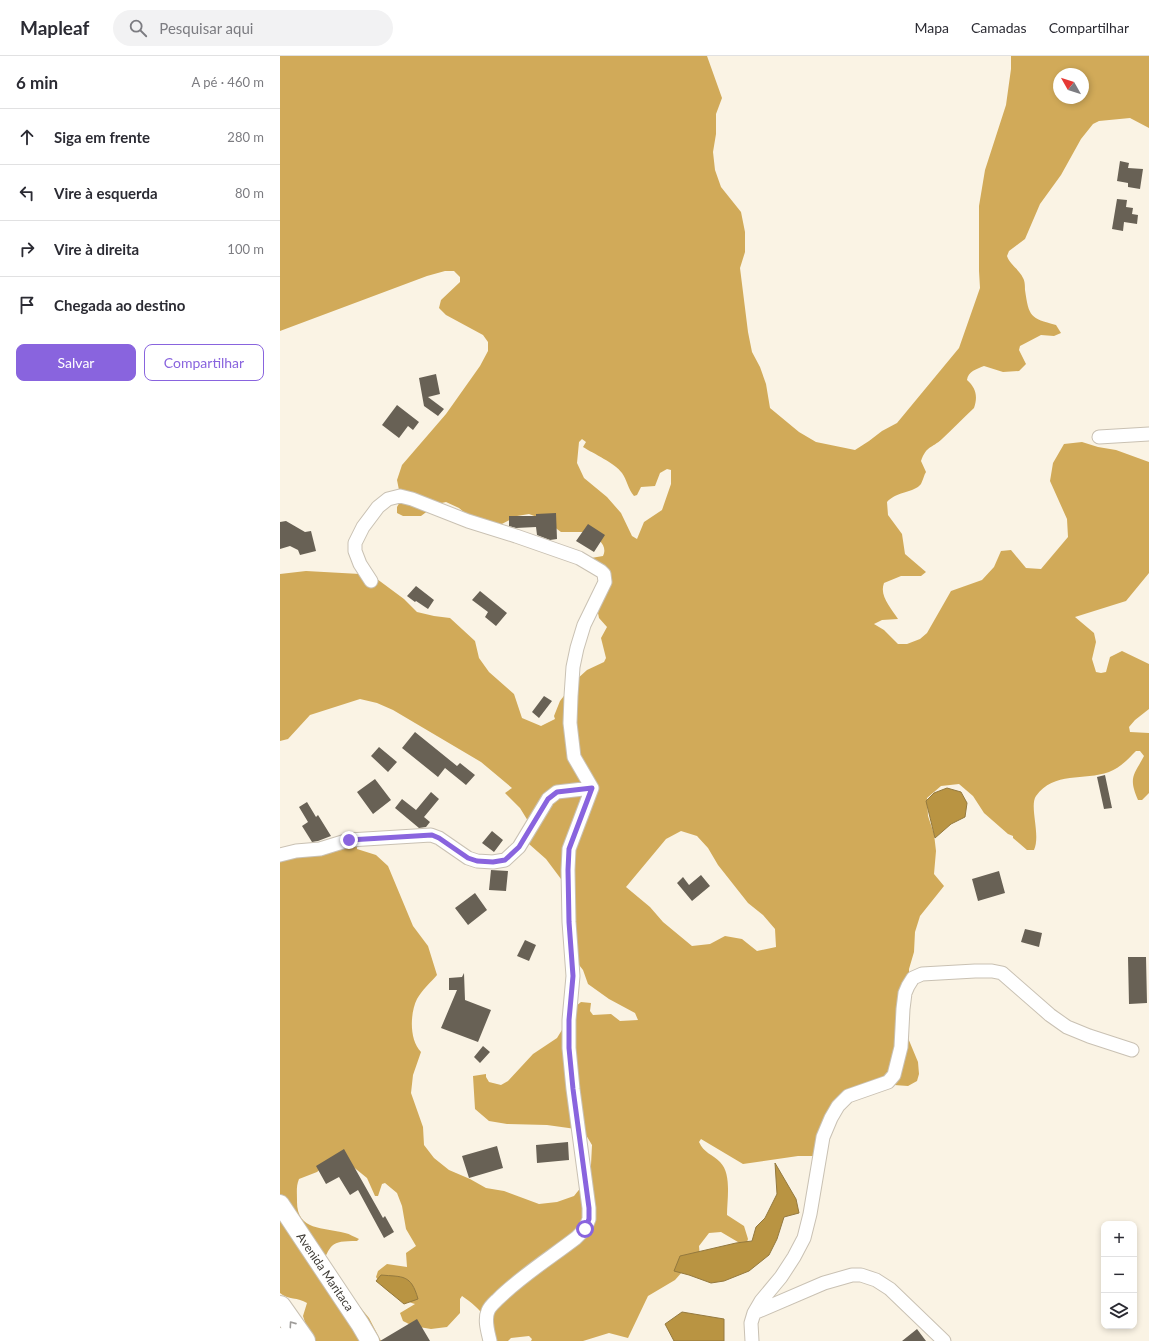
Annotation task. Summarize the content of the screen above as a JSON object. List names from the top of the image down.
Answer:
{
  "streets": {
    "street": ["Avenida Maritaca"]
  },
  "north": "top left",
  "page": {
    "header": "Mapleaf",
    "search": "Pesquisar aqui",
    "nav": ["Mapa", "Camadas", "Compartilhar"],
    "heading": ["6 min", "A pé · 460 m"],
    "list": [
      ["Siga em frente", "280 m"],
      ["Vire à esquerda", "80 m"],
      ["Vire à direita", "100 m"],
      "Chegada ao destino"
    ],
    "buttons": ["Salvar", "Compartilhar"],
    "map_buttons": ["+", "−"]
  }
}
